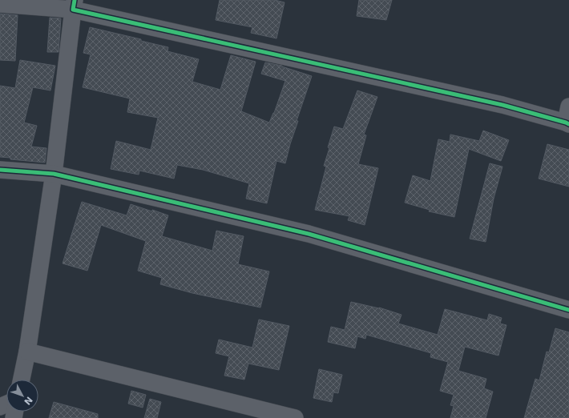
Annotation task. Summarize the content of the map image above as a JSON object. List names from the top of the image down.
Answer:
{
  "north": "bottom right"
}
